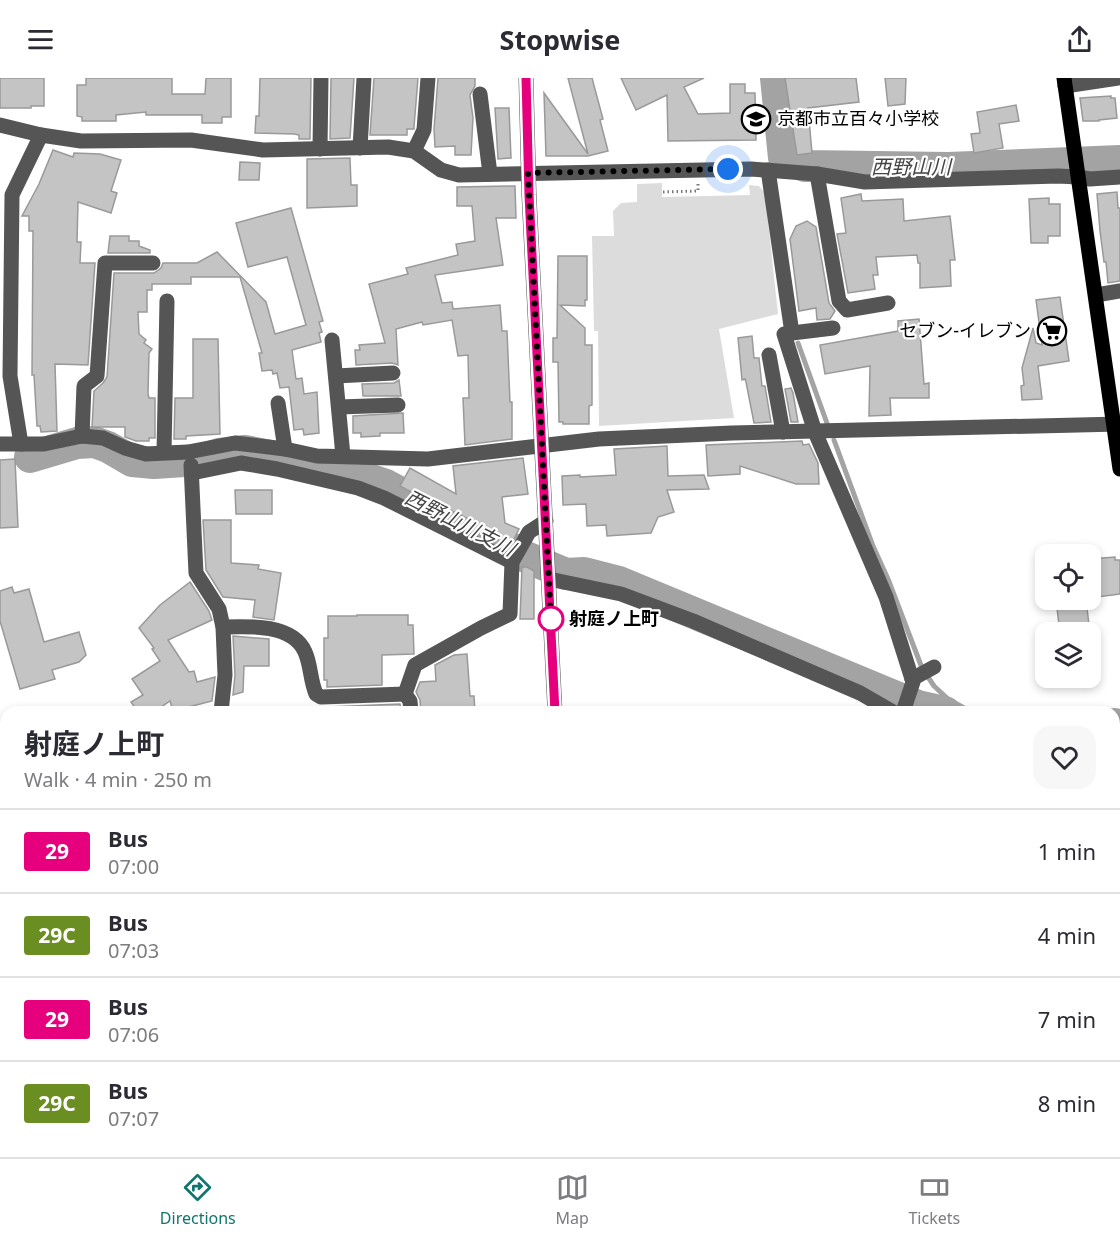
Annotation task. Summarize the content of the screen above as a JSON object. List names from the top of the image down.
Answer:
{
  "water": ["西野山川", "西野山川支川"],
  "places": {
    "school or university": ["京都市立百々小学校"],
    "supermarket": ["セブン-イレブン"],
    "other": ["射庭ノ上町"]
  },
  "lines": ["bus line 29"],
  "page": {
    "header": "Stopwise",
    "heading": ["射庭ノ上町", "Walk · 4 min · 250 m"],
    "list": [
      {
        "mark": "29",
        "name": "Bus",
        "note": "07:00",
        "value": "1 min"
      },
      {
        "mark": "29C",
        "name": "Bus",
        "note": "07:03",
        "value": "4 min"
      },
      {
        "mark": "29",
        "name": "Bus",
        "note": "07:06",
        "value": "7 min"
      },
      {
        "mark": "29C",
        "name": "Bus",
        "note": "07:07",
        "value": "8 min"
      }
    ],
    "tabs": ["Directions", "Map", "Tickets"]
  }
}
